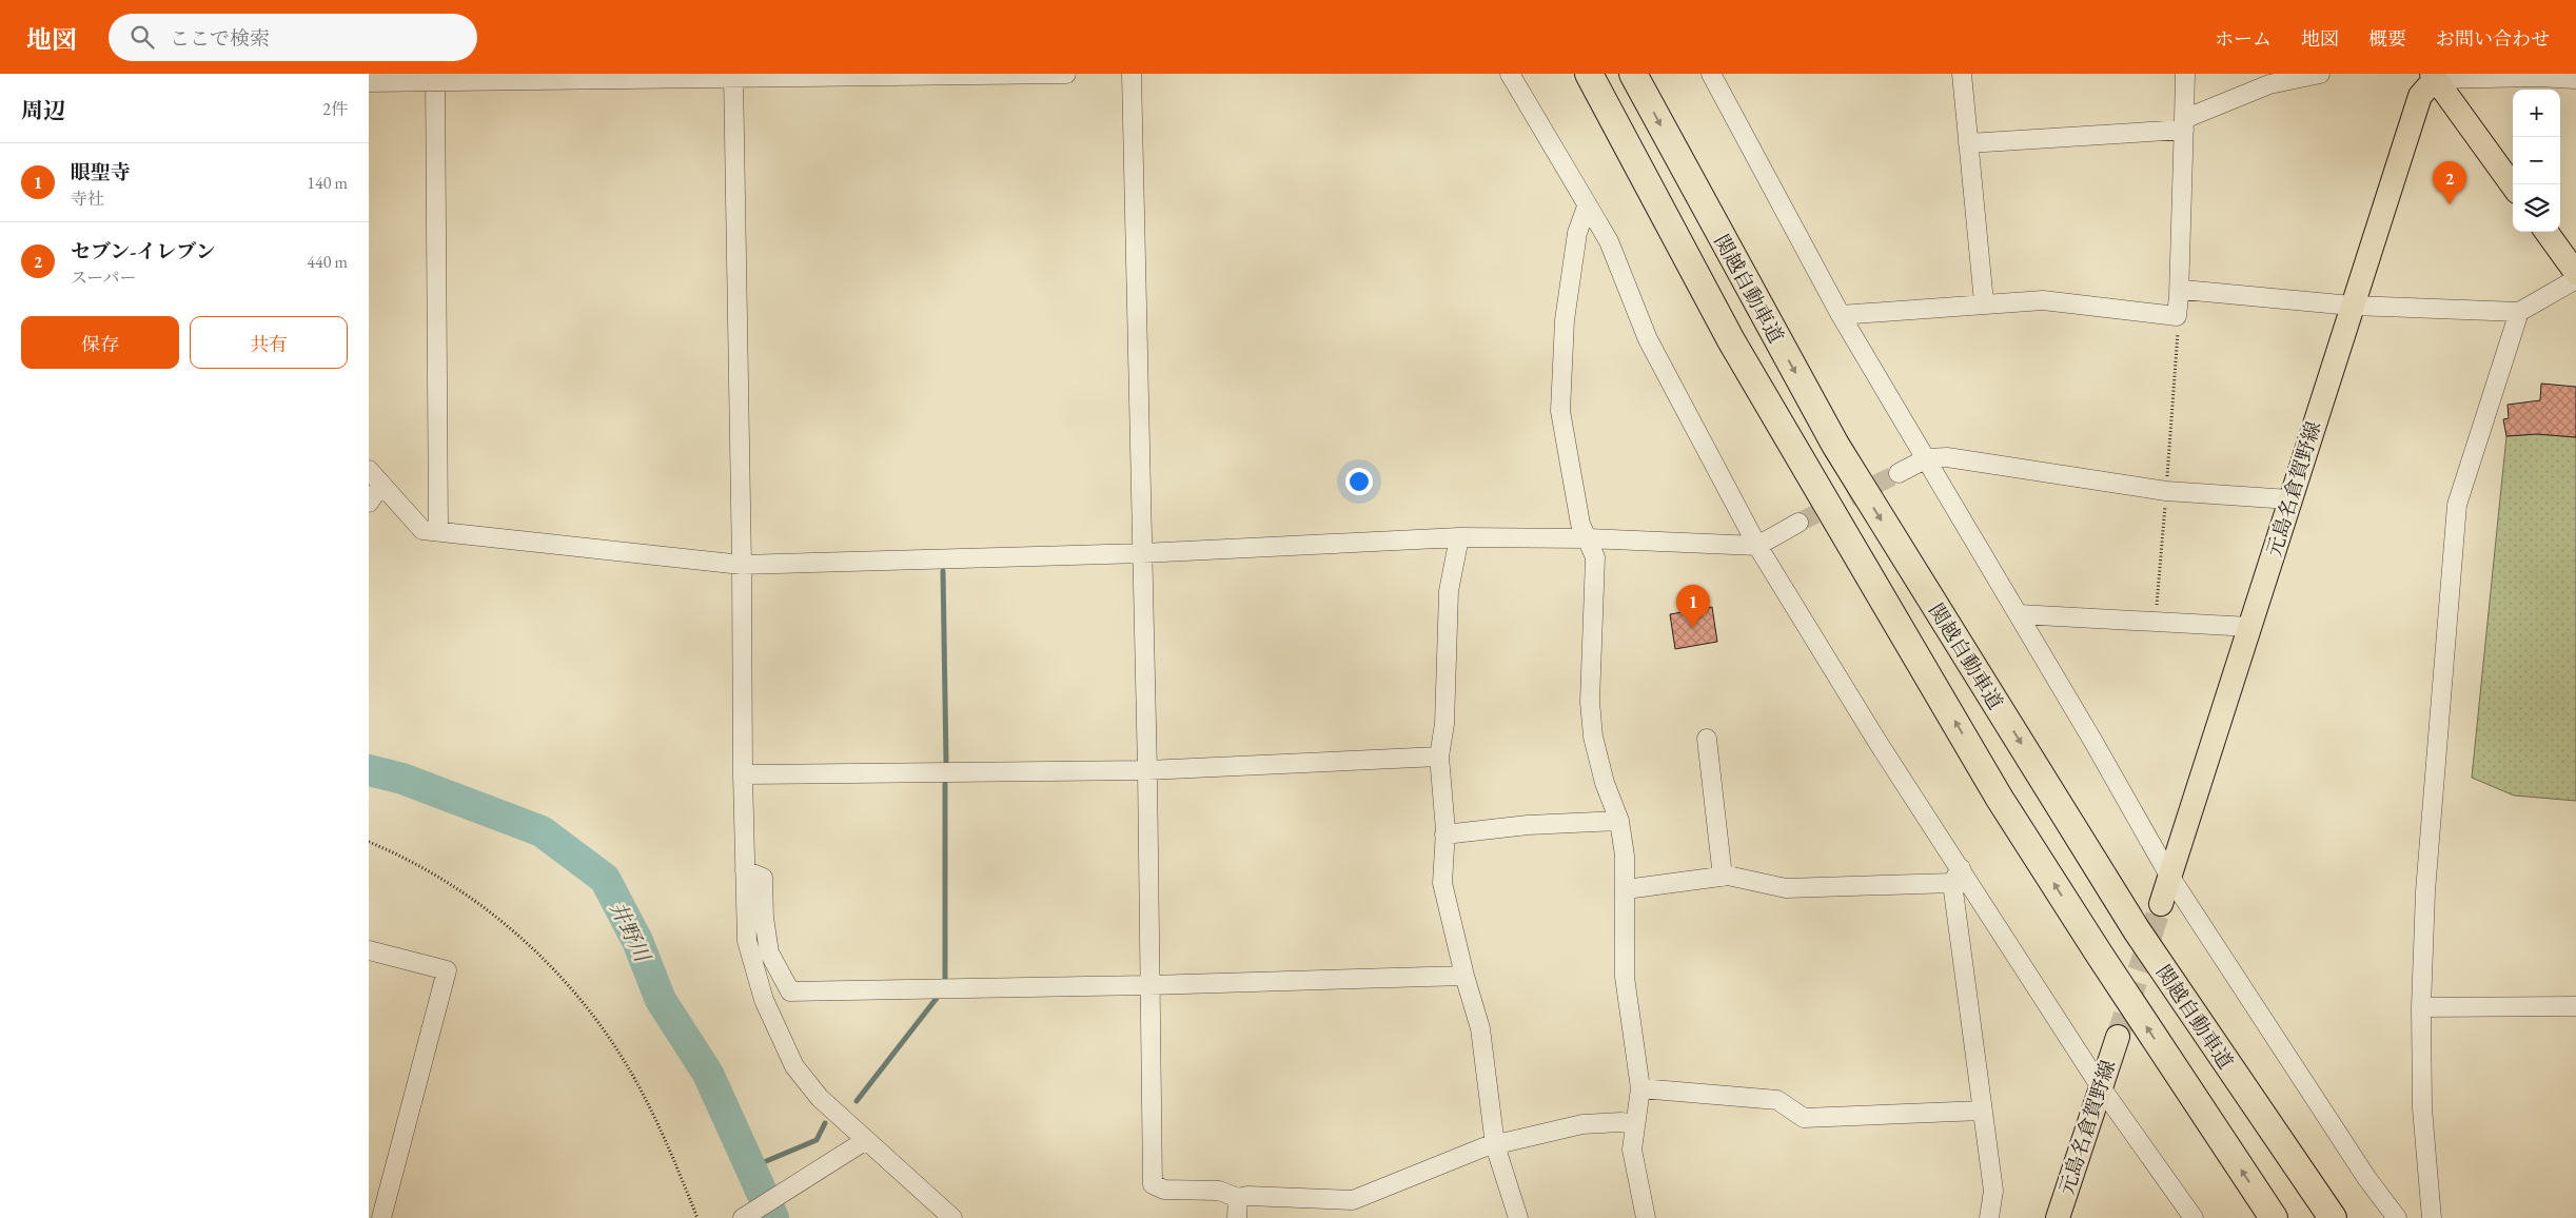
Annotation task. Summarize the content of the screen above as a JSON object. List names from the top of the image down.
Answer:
{
  "streets": {
    "highway": ["関越自動車道"],
    "main road": ["元島名倉賀野線"]
  },
  "water": ["井野川"],
  "page": {
    "header": "地図",
    "search": "ここで検索",
    "nav": [
      "ホーム",
      "地図",
      "概要",
      "お問い合わせ"
    ],
    "heading": ["周辺", "2件"],
    "map_buttons": ["+", "−"],
    "list": [
      {
        "mark": "1",
        "name": "眼聖寺",
        "note": "寺社",
        "value": "140 m"
      },
      {
        "mark": "2",
        "name": "セブン-イレブン",
        "note": "スーパー",
        "value": "440 m"
      }
    ],
    "pins": ["2", "1"],
    "buttons": ["保存", "共有"]
  }
}
